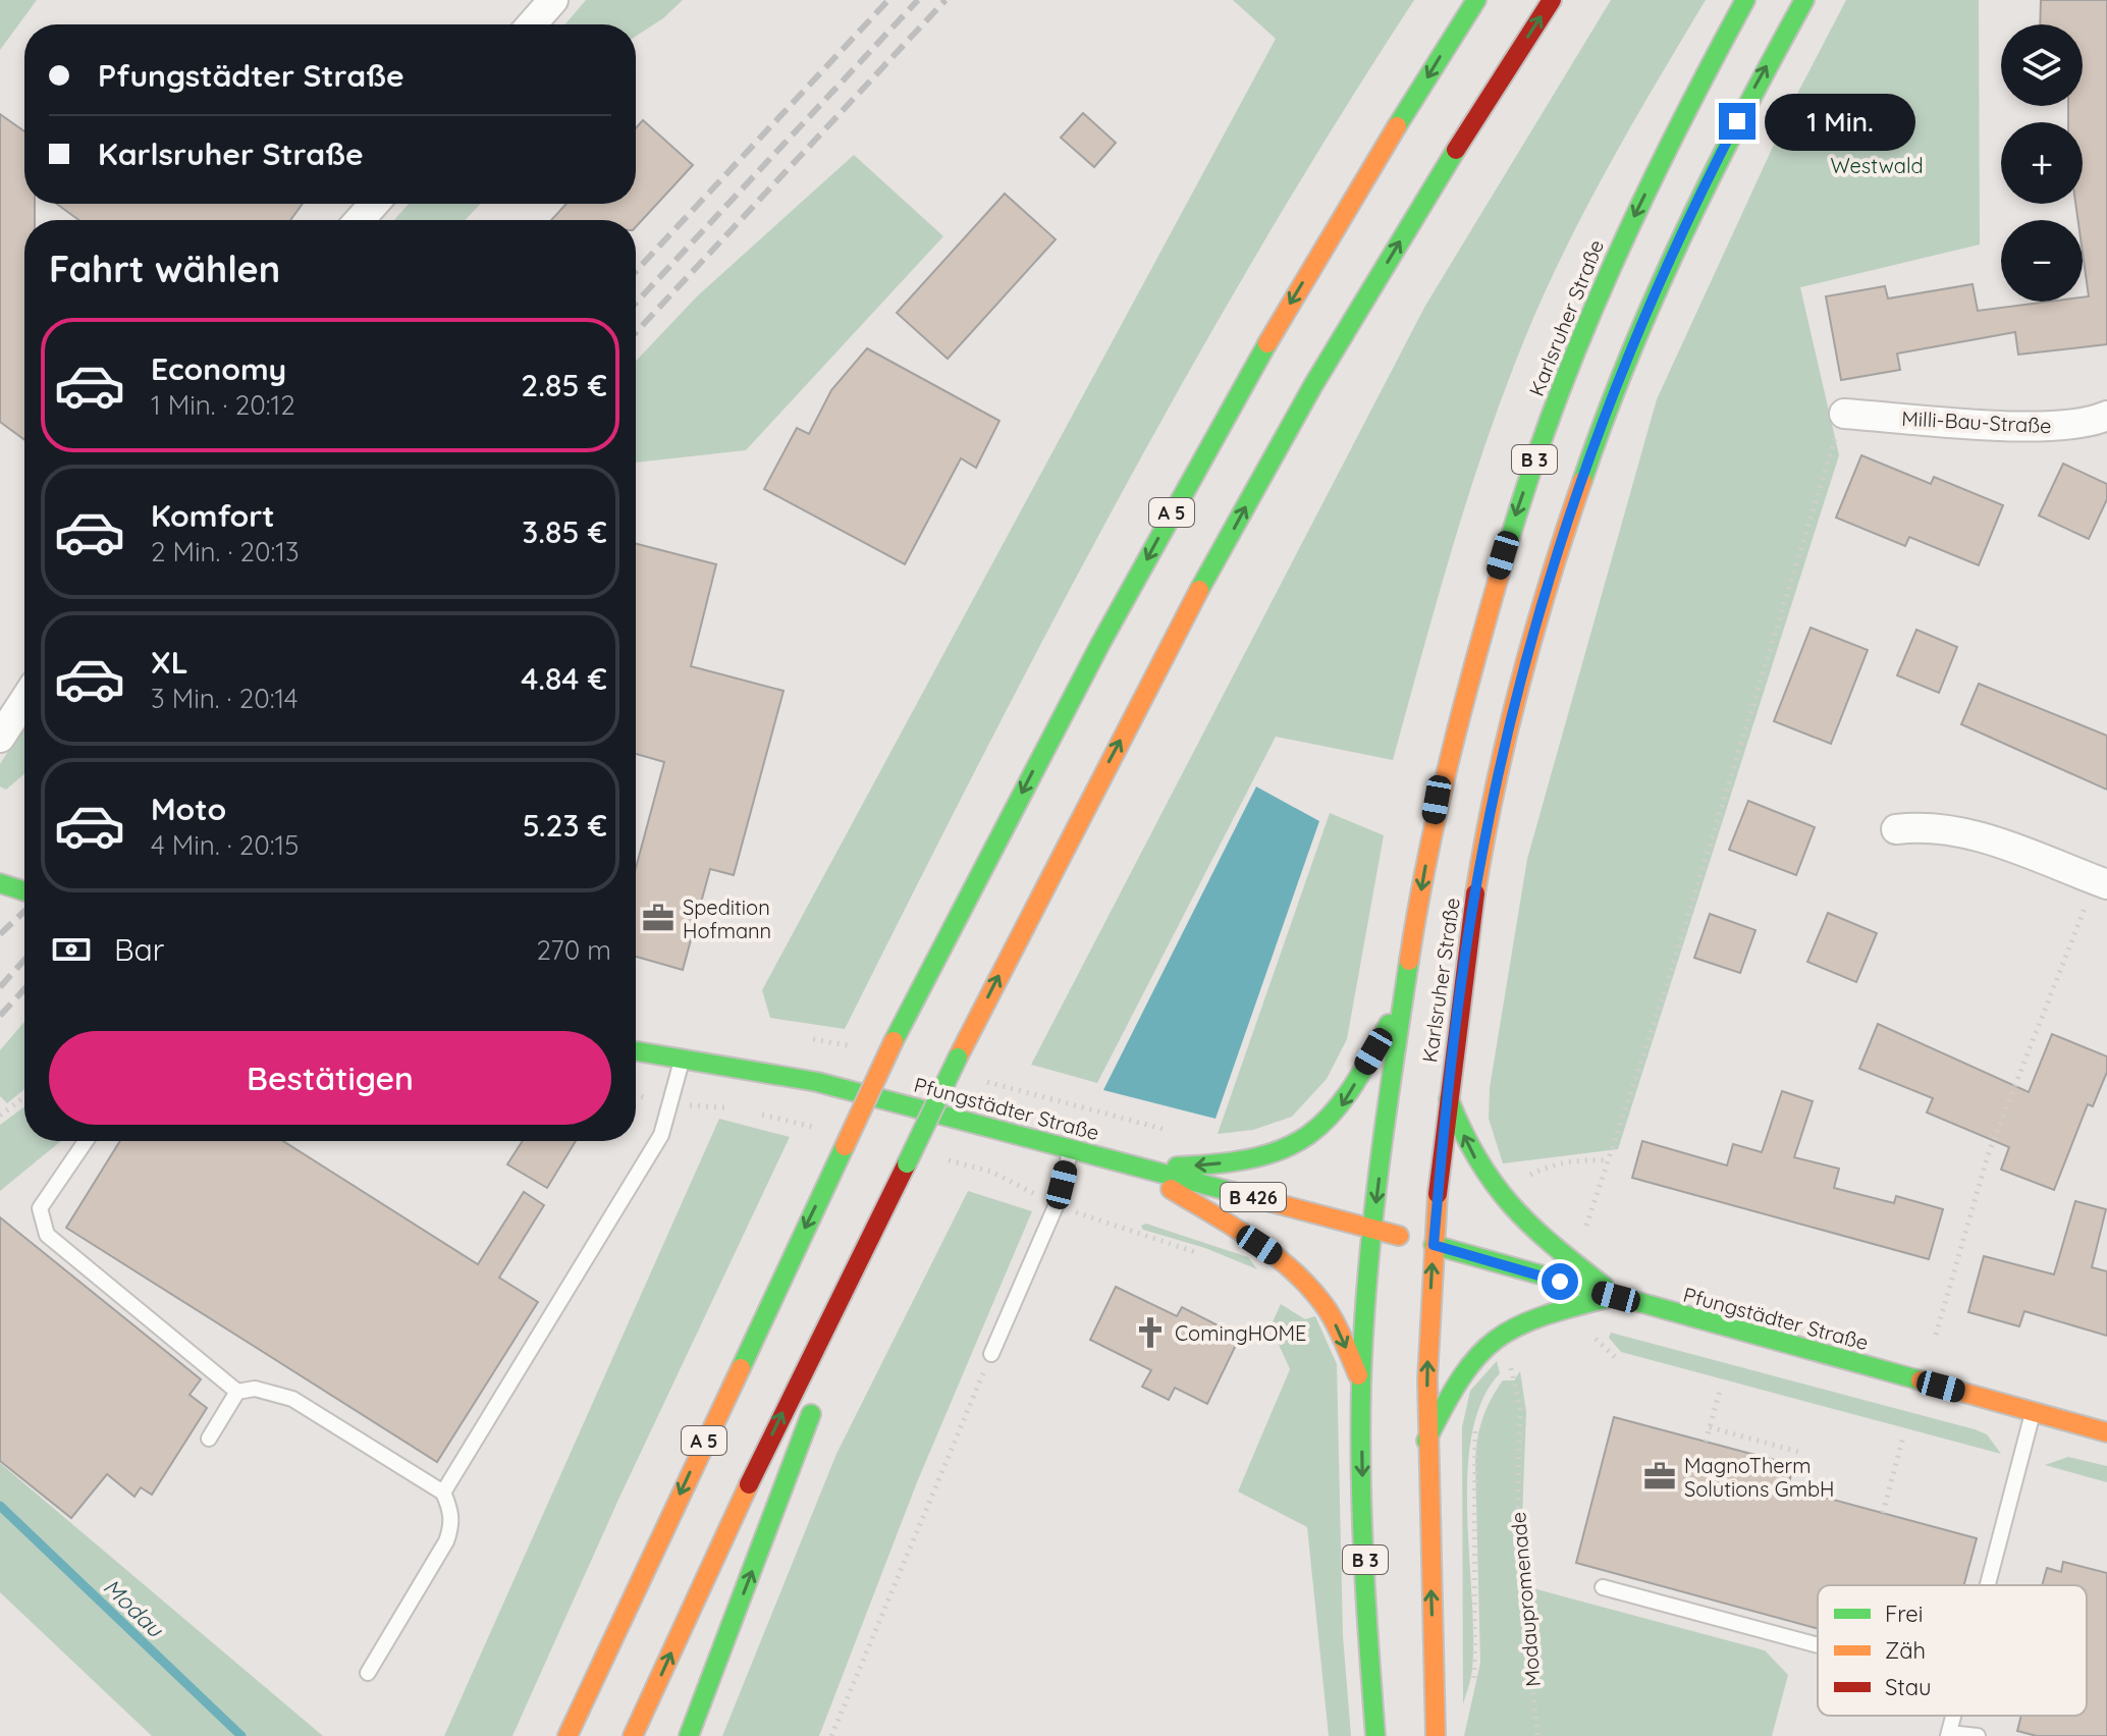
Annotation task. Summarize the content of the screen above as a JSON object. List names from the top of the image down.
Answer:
{
  "streets": {
    "main road": [
      "Karlsruher Straße",
      "B 3",
      "A 5",
      "Pfungstädter Straße",
      "B 426"
    ],
    "street": ["Milli-Bau-Straße"],
    "path": ["Modaupromenade"]
  },
  "crossings": [
    ["Karlsruher Straße", "Pfungstädter Straße"],
    ["Karlsruher Straße", "B 426"],
    ["Pfungstädter Straße", "B 426"]
  ],
  "water": ["Modau"],
  "parks": ["Westwald"],
  "places": {
    "office": ["Spedition Hofmann", "MagnoTherm Solutions GmbH"],
    "church": ["ComingHOME"]
  },
  "legend": ["Frei", "Zäh", "Stau"],
  "page": {
    "map_buttons": ["+", "−"],
    "banner": ["Pfungstädter Straße", "Karlsruher Straße"],
    "bubble": "1 Min.",
    "heading": "Fahrt wählen",
    "list": [
      {
        "name": "Economy",
        "note": "1 Min. · 20:12",
        "value": "2.85 €"
      },
      {
        "name": "Komfort",
        "note": "2 Min. · 20:13",
        "value": "3.85 €"
      },
      {
        "name": "XL",
        "note": "3 Min. · 20:14",
        "value": "4.84 €"
      },
      {
        "name": "Moto",
        "note": "4 Min. · 20:15",
        "value": "5.23 €"
      }
    ],
    "pay": ["Bar", "270 m"],
    "buttons": "Bestätigen"
  }
}
